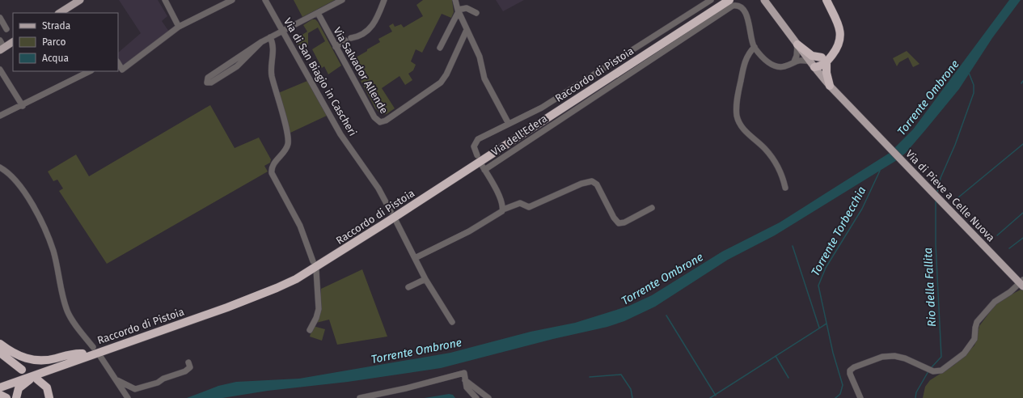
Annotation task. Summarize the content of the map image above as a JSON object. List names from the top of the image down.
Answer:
{
  "streets": {
    "highway": ["Raccordo di Pistoia"],
    "main road": ["Via di Pieve a Celle Nuova"],
    "street": ["Via Salvador Allende", "Via di San Biagio in Cascheri", "Via dell'Edera"]
  },
  "water": ["Torrente Ombrone", "Torrente Torbecchia", "Rio della Fallita"],
  "legend": ["Strada", "Parco", "Acqua"]
}
